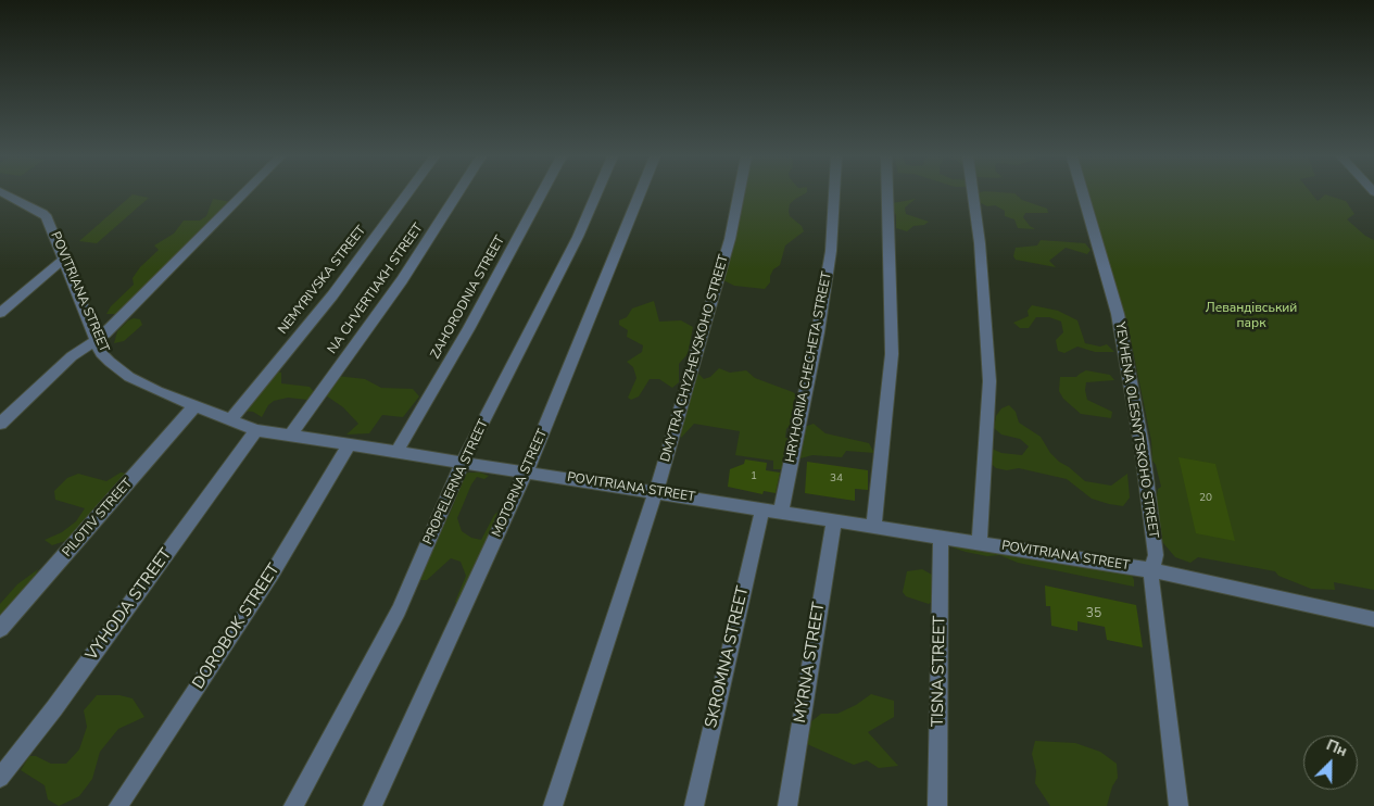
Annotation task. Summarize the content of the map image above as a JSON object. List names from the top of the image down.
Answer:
{
  "streets": {
    "street": [
      "NEMYRIVSKA STREET",
      "NA CHVERTIAKH STREET",
      "POVITRIANA STREET",
      "ZAHORODNIA STREET",
      "DMYTRA CHYZHEVSKOHO STREET",
      "HRYHORIIA CHECHETA STREET",
      "YEVHENA OLESNYTSKOHO STREET",
      "PROPELERNA STREET",
      "MOTORNA STREET",
      "PILOTIV STREET",
      "VYHODA STREET",
      "DOROBOK STREET",
      "SKROMNA STREET",
      "MYRNA STREET",
      "TISNA STREET"
    ]
  },
  "crossings": [
    ["NEMYRIVSKA STREET", "POVITRIANA STREET"],
    ["NA CHVERTIAKH STREET", "POVITRIANA STREET"],
    ["POVITRIANA STREET", "ZAHORODNIA STREET"],
    ["POVITRIANA STREET", "DMYTRA CHYZHEVSKOHO STREET"],
    ["POVITRIANA STREET", "HRYHORIIA CHECHETA STREET"],
    ["POVITRIANA STREET", "YEVHENA OLESNYTSKOHO STREET"],
    ["POVITRIANA STREET", "PROPELERNA STREET"],
    ["POVITRIANA STREET", "MOTORNA STREET"],
    ["POVITRIANA STREET", "PILOTIV STREET"],
    ["POVITRIANA STREET", "VYHODA STREET"],
    ["POVITRIANA STREET", "DOROBOK STREET"],
    ["POVITRIANA STREET", "SKROMNA STREET"],
    ["POVITRIANA STREET", "MYRNA STREET"],
    ["POVITRIANA STREET", "TISNA STREET"]
  ],
  "parks": ["Левандівський парк"],
  "house_numbers": [
    "1",
    "34",
    "20",
    "35"
  ],
  "north": "top right"
}
